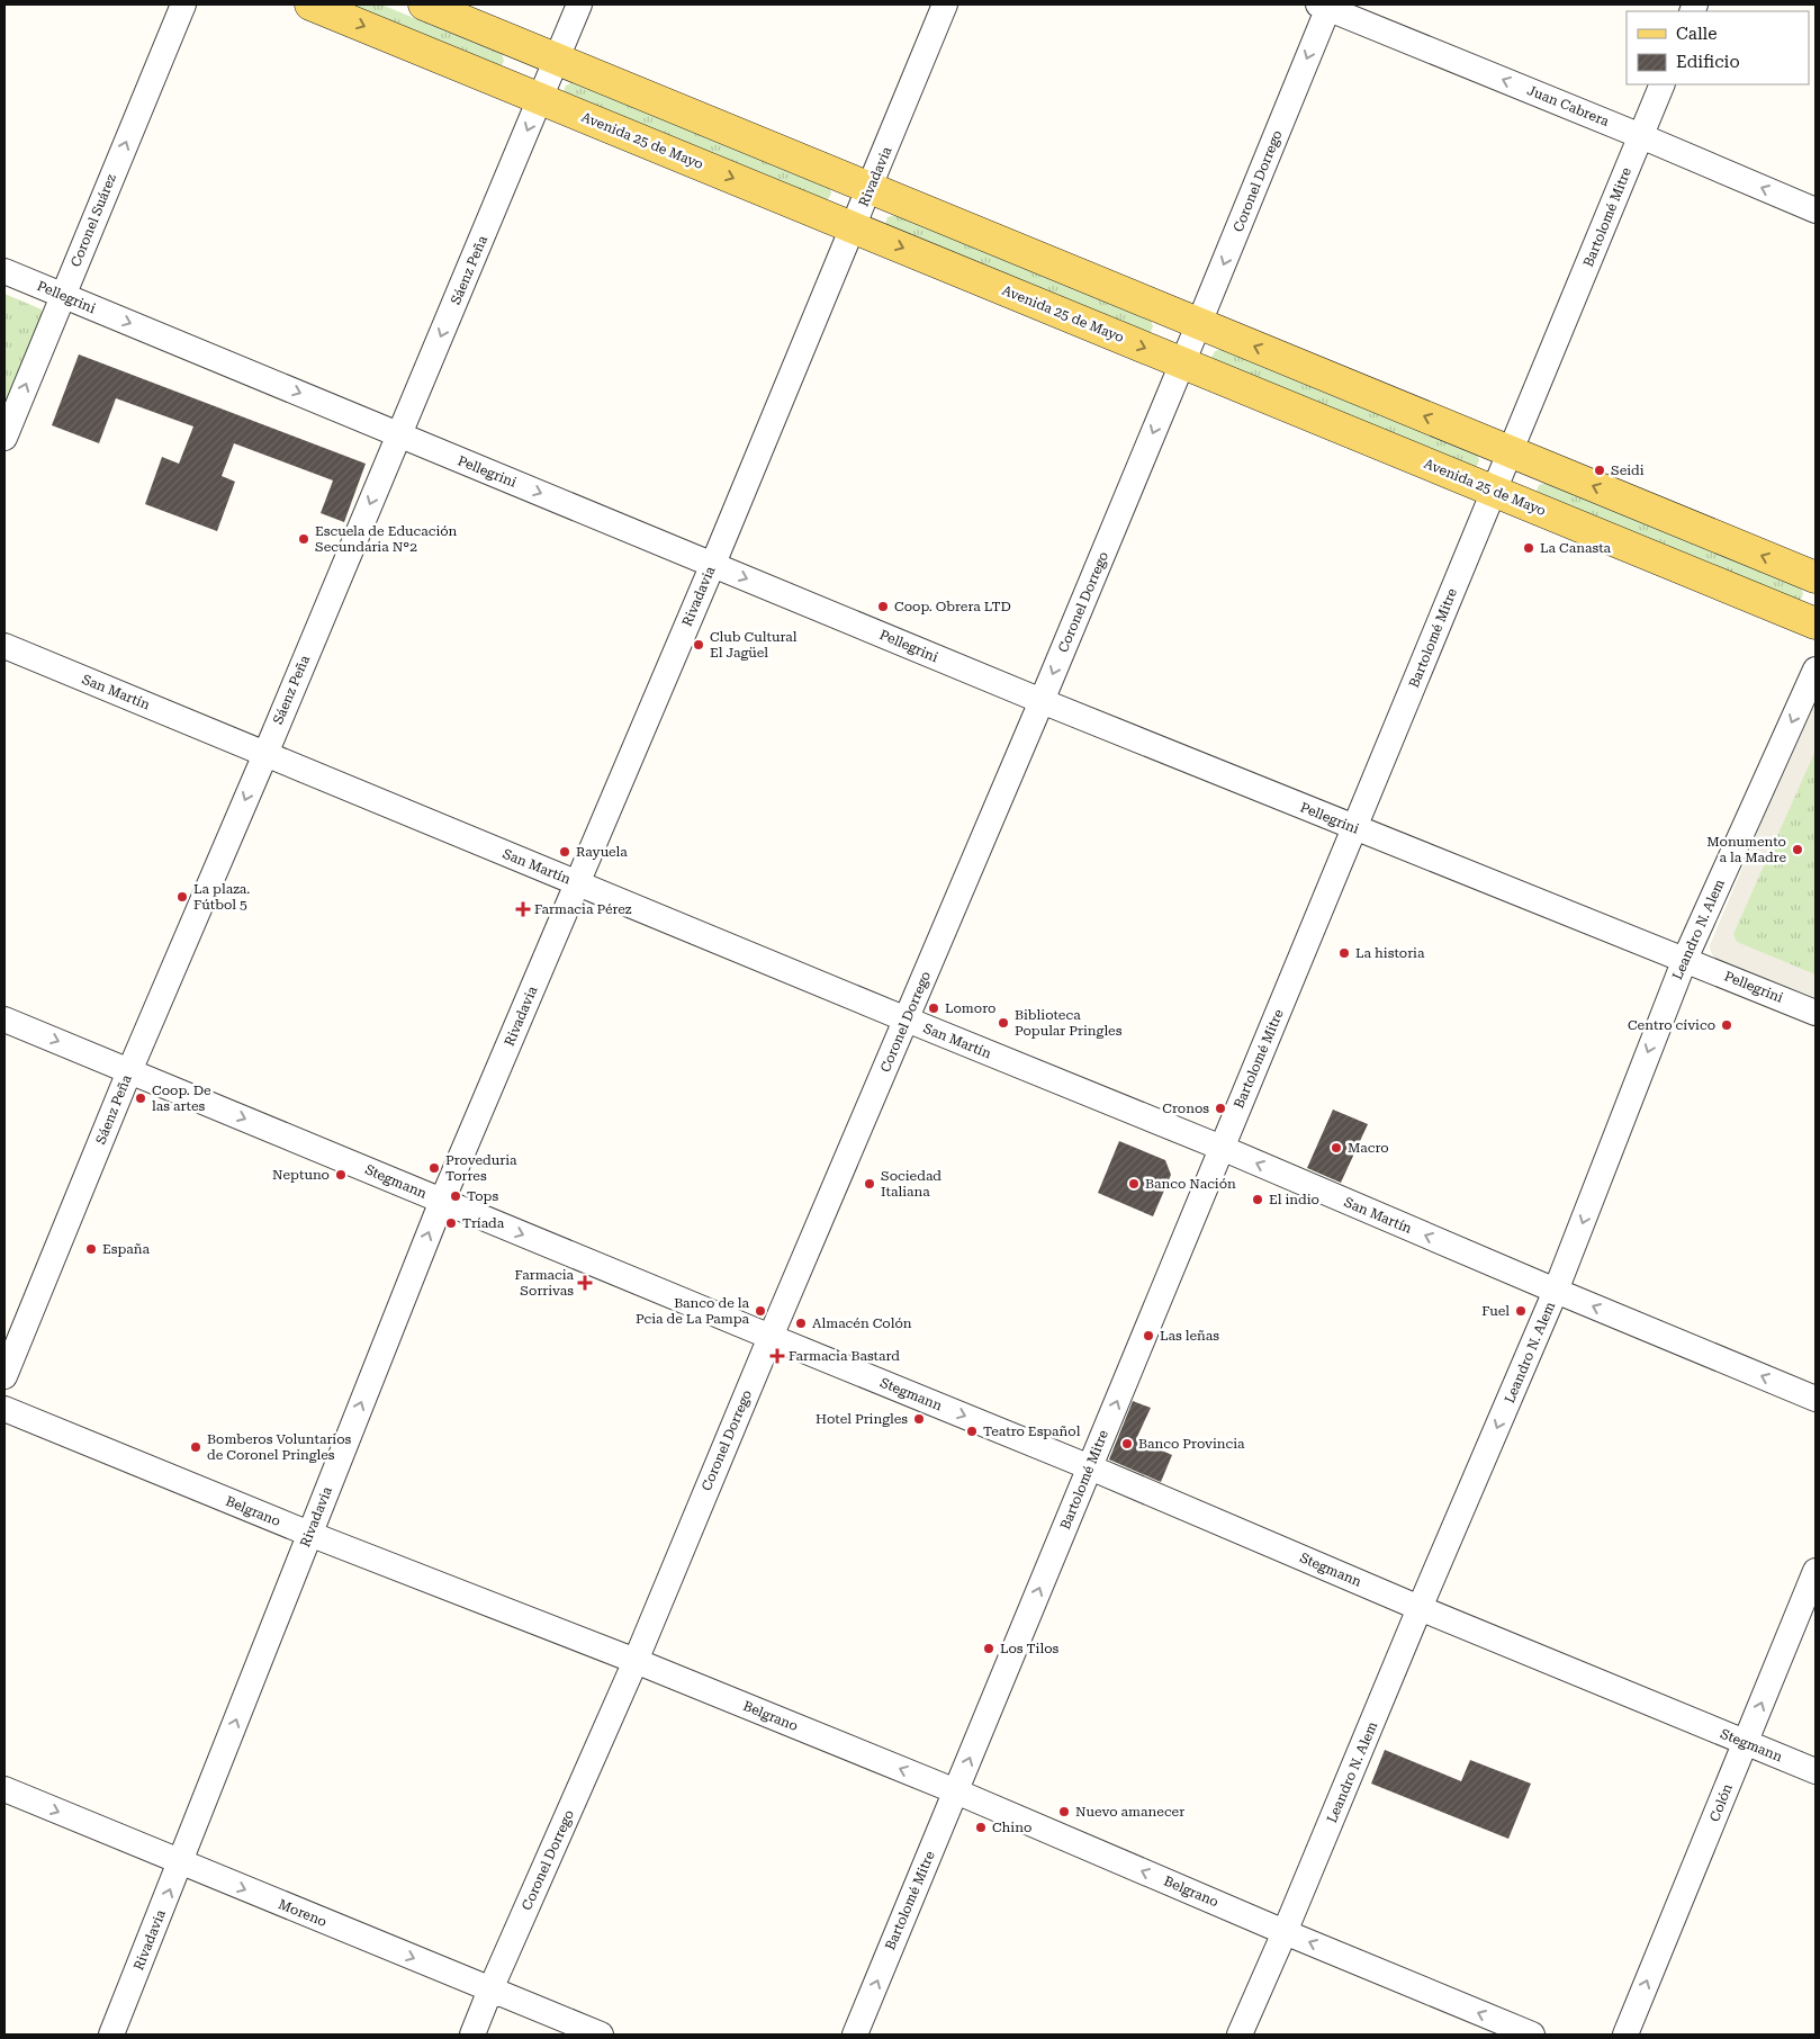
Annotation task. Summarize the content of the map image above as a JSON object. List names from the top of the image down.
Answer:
{
  "streets": {
    "main road": ["Avenida 25 de Mayo"],
    "street": [
      "Juan Cabrera",
      "Rivadavia",
      "Coronel Dorrego",
      "Bartolomé Mitre",
      "Coronel Suárez",
      "Sáenz Peña",
      "Pellegrini",
      "San Martín",
      "Leandro N. Alem",
      "Stegmann",
      "Belgrano",
      "Colón",
      "Moreno"
    ]
  },
  "crossings": [
    ["Juan Cabrera", "Coronel Dorrego"],
    ["Juan Cabrera", "Bartolomé Mitre"],
    ["Avenida 25 de Mayo", "Rivadavia"],
    ["Avenida 25 de Mayo", "Coronel Dorrego"],
    ["Avenida 25 de Mayo", "Bartolomé Mitre"],
    ["Avenida 25 de Mayo", "Sáenz Peña"],
    ["Rivadavia", "Pellegrini"],
    ["Rivadavia", "San Martín"],
    ["Rivadavia", "Stegmann"],
    ["Rivadavia", "Belgrano"],
    ["Rivadavia", "Moreno"],
    ["Coronel Dorrego", "Pellegrini"],
    ["Coronel Dorrego", "San Martín"],
    ["Coronel Dorrego", "Stegmann"],
    ["Coronel Dorrego", "Belgrano"],
    ["Coronel Dorrego", "Moreno"],
    ["Bartolomé Mitre", "Pellegrini"],
    ["Bartolomé Mitre", "San Martín"],
    ["Bartolomé Mitre", "Stegmann"],
    ["Bartolomé Mitre", "Belgrano"],
    ["Coronel Suárez", "Pellegrini"],
    ["Sáenz Peña", "Pellegrini"],
    ["Sáenz Peña", "San Martín"],
    ["Sáenz Peña", "Stegmann"],
    ["Pellegrini", "Leandro N. Alem"],
    ["San Martín", "Leandro N. Alem"],
    ["Leandro N. Alem", "Stegmann"],
    ["Leandro N. Alem", "Belgrano"],
    ["Stegmann", "Colón"]
  ],
  "one_way": [
    "Juan Cabrera",
    "Rivadavia",
    "Bartolomé Mitre",
    "Coronel Suárez",
    "Sáenz Peña",
    "Pellegrini",
    "Leandro N. Alem",
    "Stegmann",
    "Belgrano",
    "Colón",
    "Moreno"
  ],
  "places": {
    "other": [
      "Seidi",
      "Escuela de Educación Secundaria N°2",
      "La Canasta",
      "Coop. Obrera LTD",
      "Club Cultural El Jagüel",
      "Monumento a la Madre",
      "Rayuela",
      "La plaza. Fútbol 5",
      "La historia",
      "Lomoro",
      "Biblioteca Popular Pringles",
      "Centro cívico",
      "Coop. De las artes",
      "Cronos",
      "Macro",
      "Proveduria Torres",
      "Neptuno",
      "Sociedad Italiana",
      "Banco Nación",
      "Tops",
      "El indio",
      "Tríada",
      "España",
      "Banco de la Pcia de La Pampa",
      "Fuel",
      "Almacén Colón",
      "Las leñas",
      "Hotel Pringles",
      "Teatro Español",
      "Banco Provincia",
      "Bomberos Voluntarios de Coronel Pringles",
      "Los Tilos",
      "Nuevo amanecer",
      "Chino"
    ],
    "health": ["Farmacia Pérez", "Farmacia Sorrivas", "Farmacia Bastard"]
  },
  "legend": ["Calle", "Edificio"]
}
